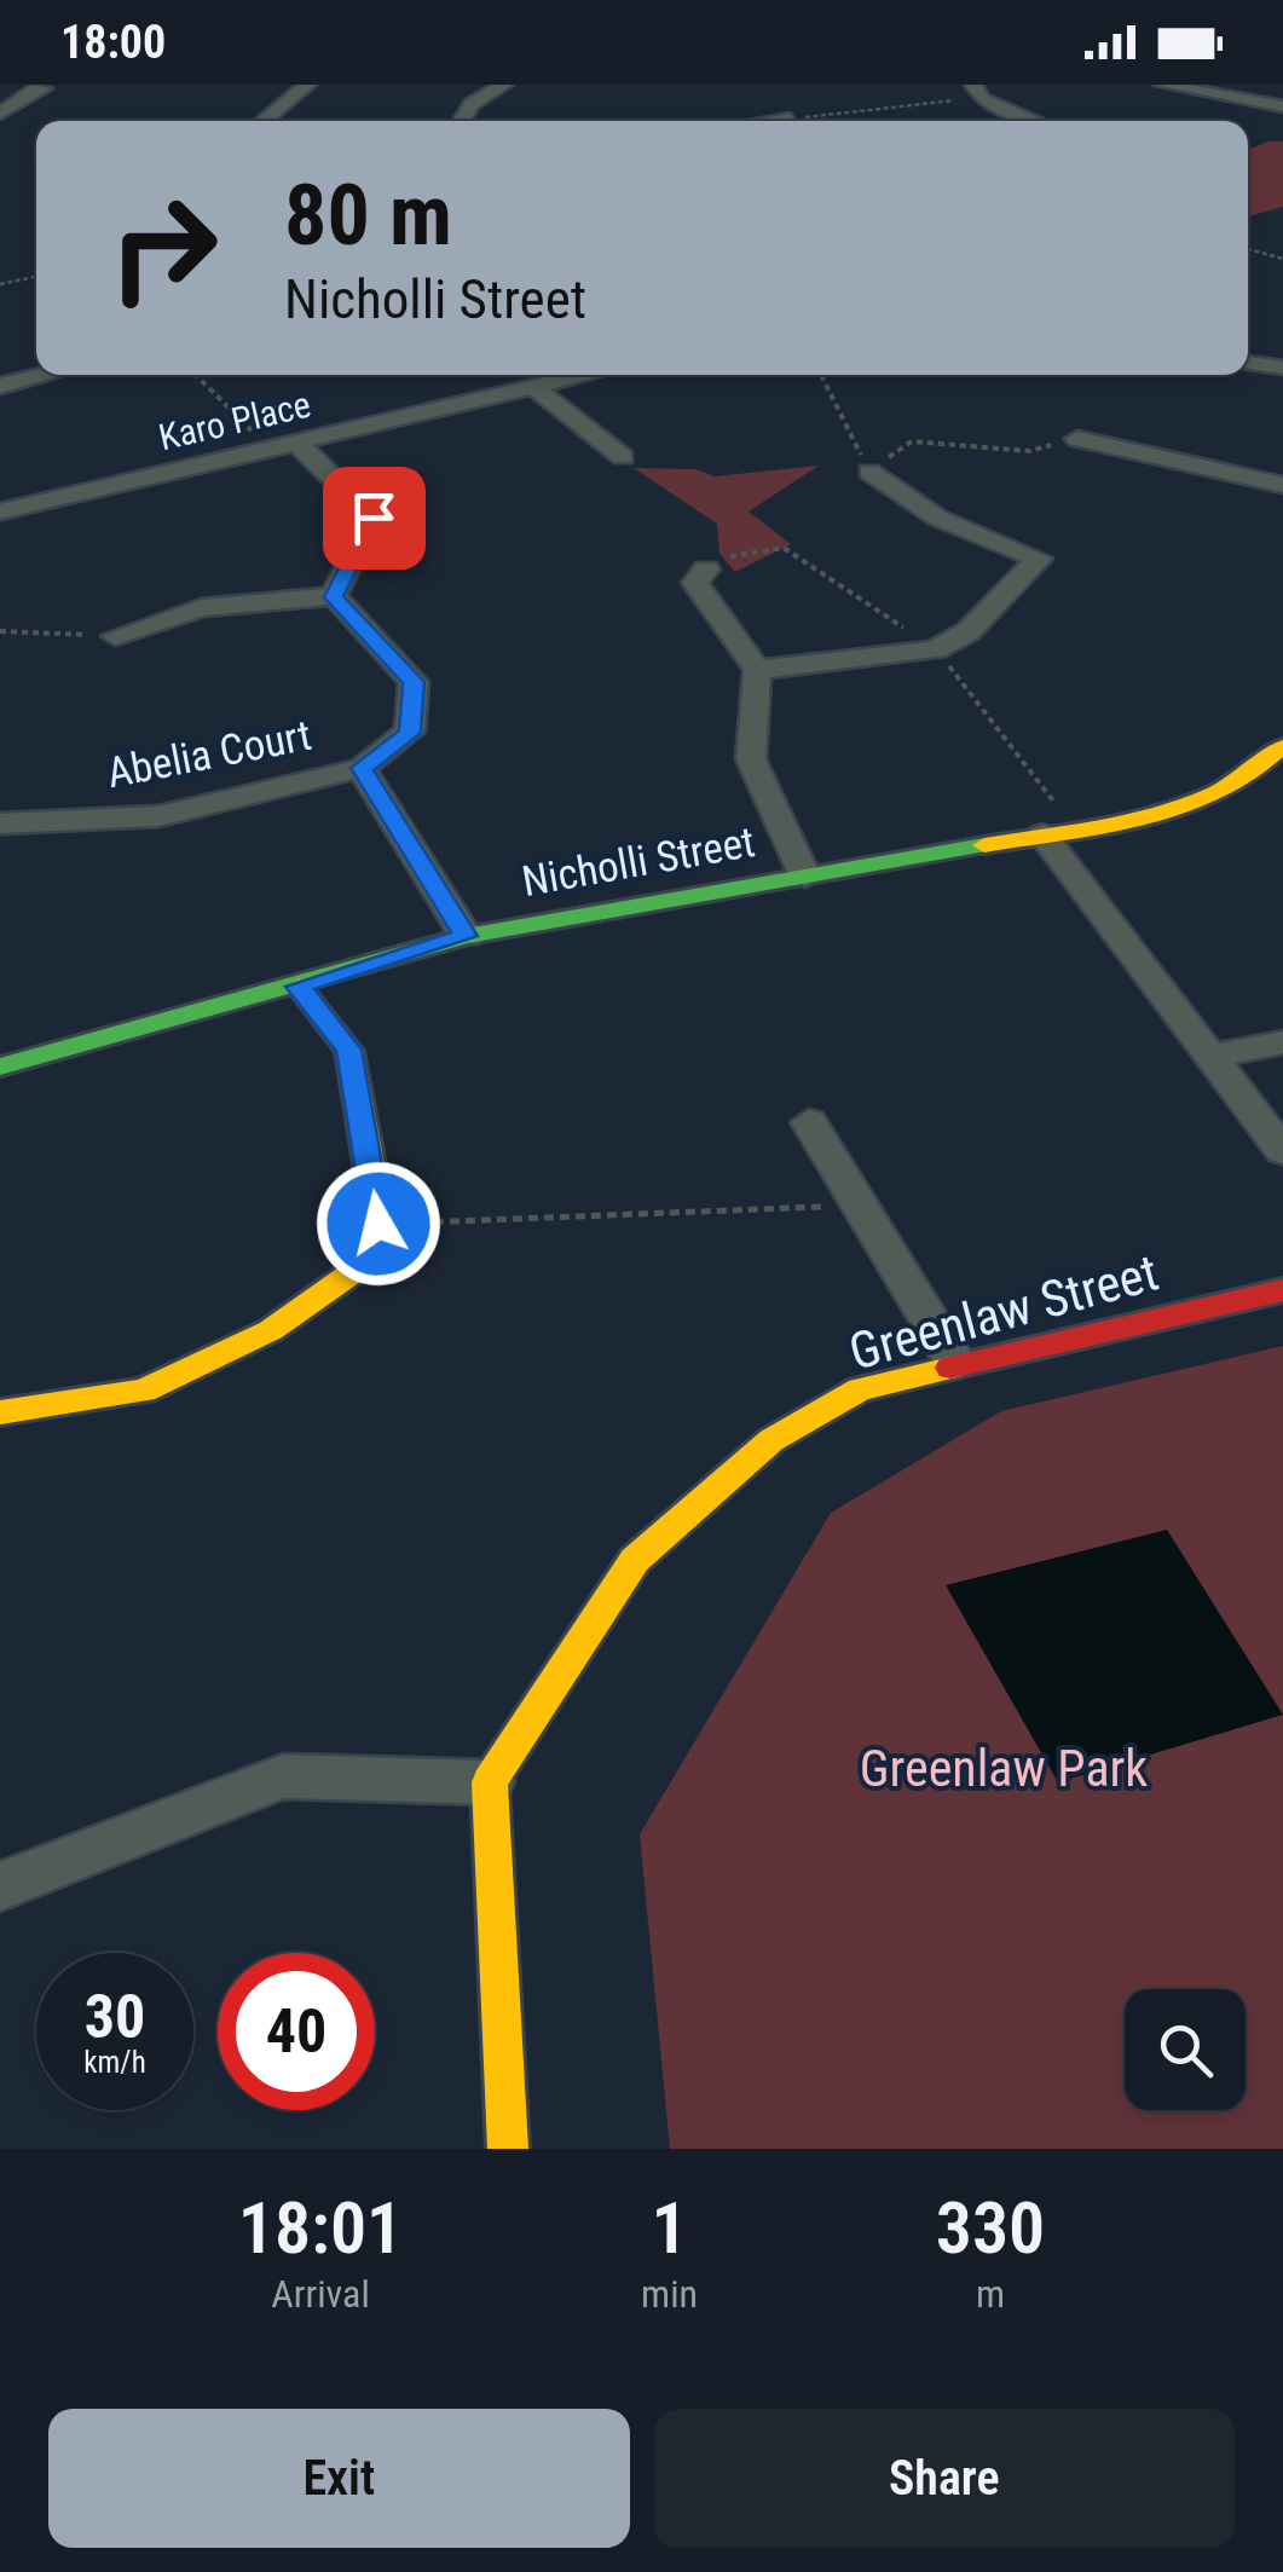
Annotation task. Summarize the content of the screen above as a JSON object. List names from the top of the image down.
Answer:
{
  "streets": {
    "street": [
      "Karo Place",
      "Abelia Court",
      "Nicholli Street",
      "Greenlaw Street"
    ]
  },
  "parks": ["Greenlaw Park"],
  "page": {
    "status": "18:00",
    "turn": ["80 m", "Nicholli Street"],
    "speed": "30 km/h",
    "limit": "40",
    "eta": [
      "18:01",
      "Arrival",
      "1",
      "min",
      "330",
      "m"
    ],
    "buttons": ["Exit", "Share"]
  }
}
